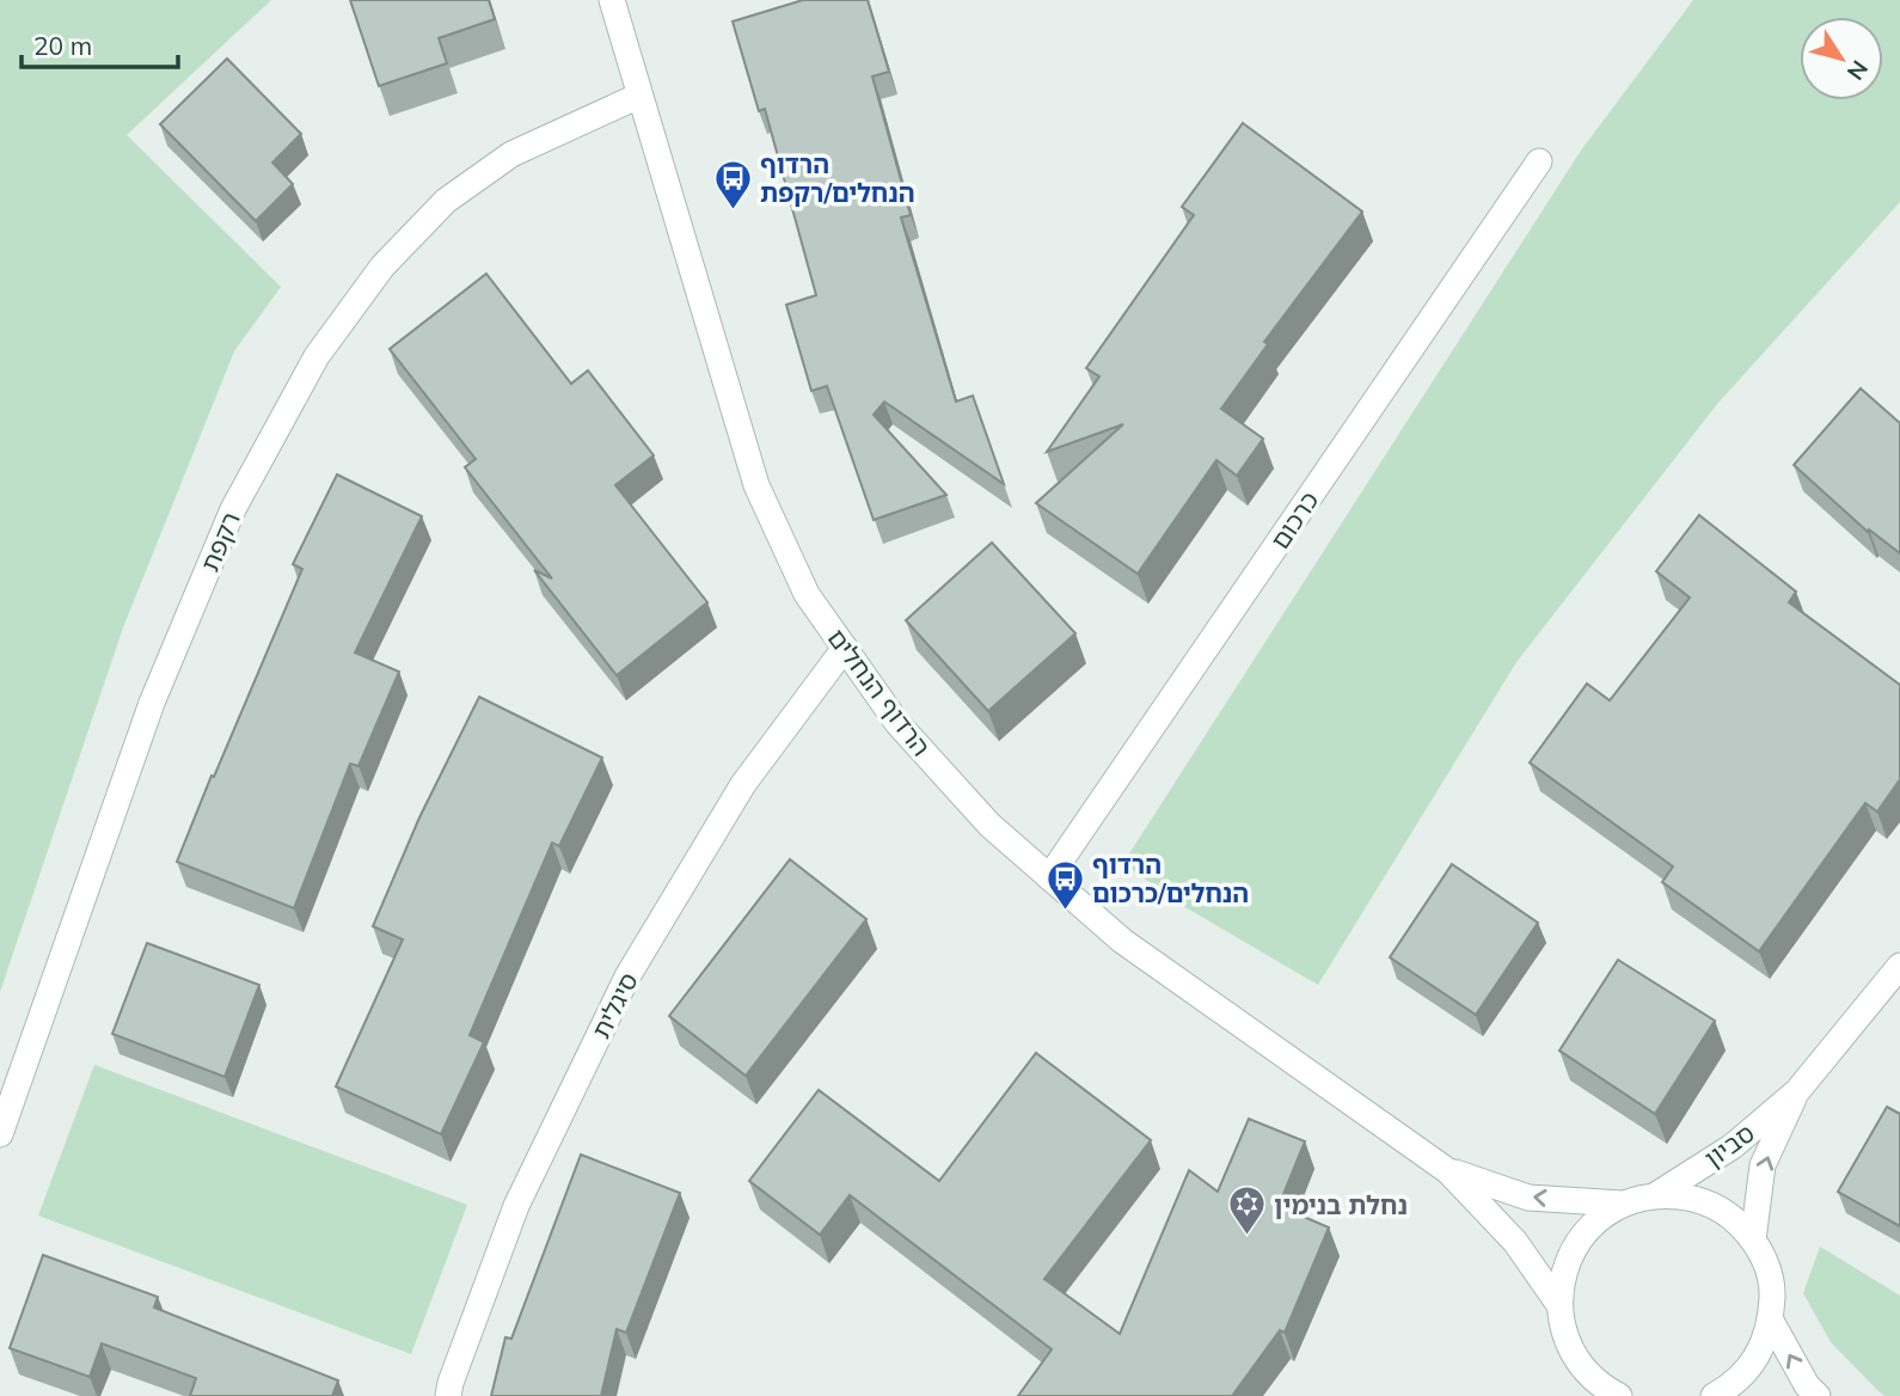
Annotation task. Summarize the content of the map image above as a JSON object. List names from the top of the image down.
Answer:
{
  "streets": {
    "street": [
      "כרכום",
      "רקפת",
      "הרדוף הנחלים",
      "סיגלית",
      "סביון"
    ]
  },
  "crossings": [
    ["כרכום", "הרדוף הנחלים"],
    ["רקפת", "הרדוף הנחלים"],
    ["הרדוף הנחלים", "סיגלית"]
  ],
  "places": {
    "bus stop": ["הרדוף הנחלים/רקפת", "הרדוף הנחלים/כרכום"],
    "synagogue": ["נחלת בנימין"]
  },
  "scale_bar": "20 m",
  "north": "bottom right"
}
